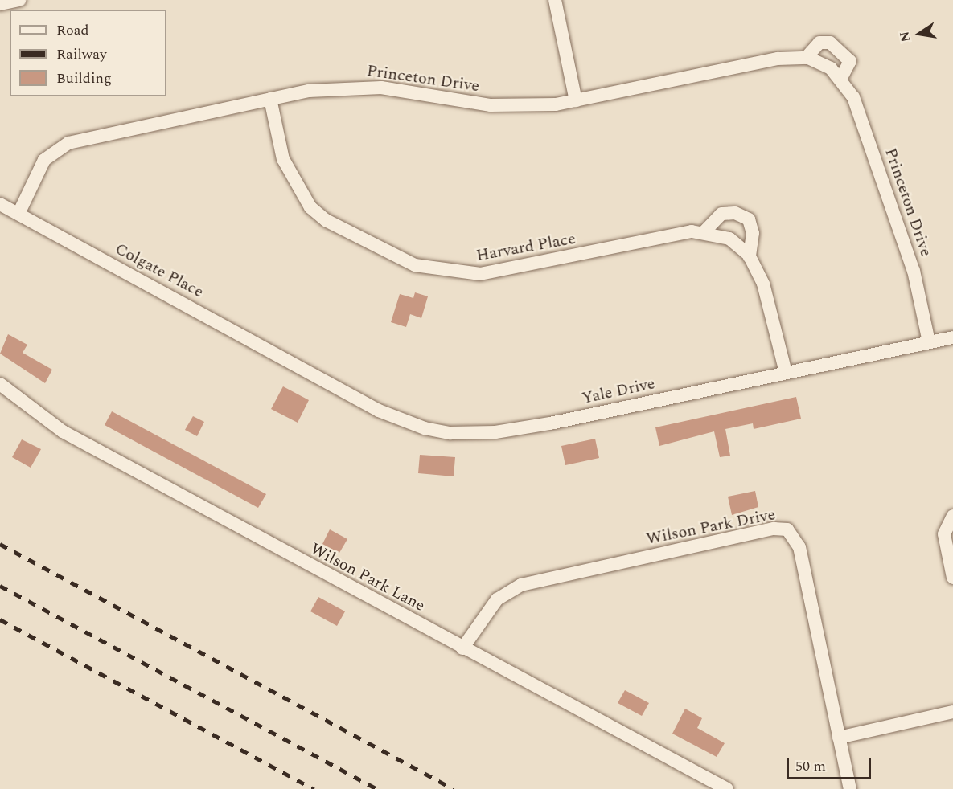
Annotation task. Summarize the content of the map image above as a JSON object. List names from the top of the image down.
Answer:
{
  "streets": {
    "street": [
      "Princeton Drive",
      "Harvard Place",
      "Colgate Place",
      "Yale Drive",
      "Wilson Park Drive",
      "Wilson Park Lane"
    ]
  },
  "crossings": [
    ["Princeton Drive", "Harvard Place"],
    ["Princeton Drive", "Colgate Place"],
    ["Princeton Drive", "Yale Drive"],
    ["Harvard Place", "Yale Drive"],
    ["Colgate Place", "Yale Drive"],
    ["Wilson Park Drive", "Wilson Park Lane"]
  ],
  "legend": ["Road", "Railway", "Building"],
  "scale_bar": "50 m",
  "north": "left"
}
